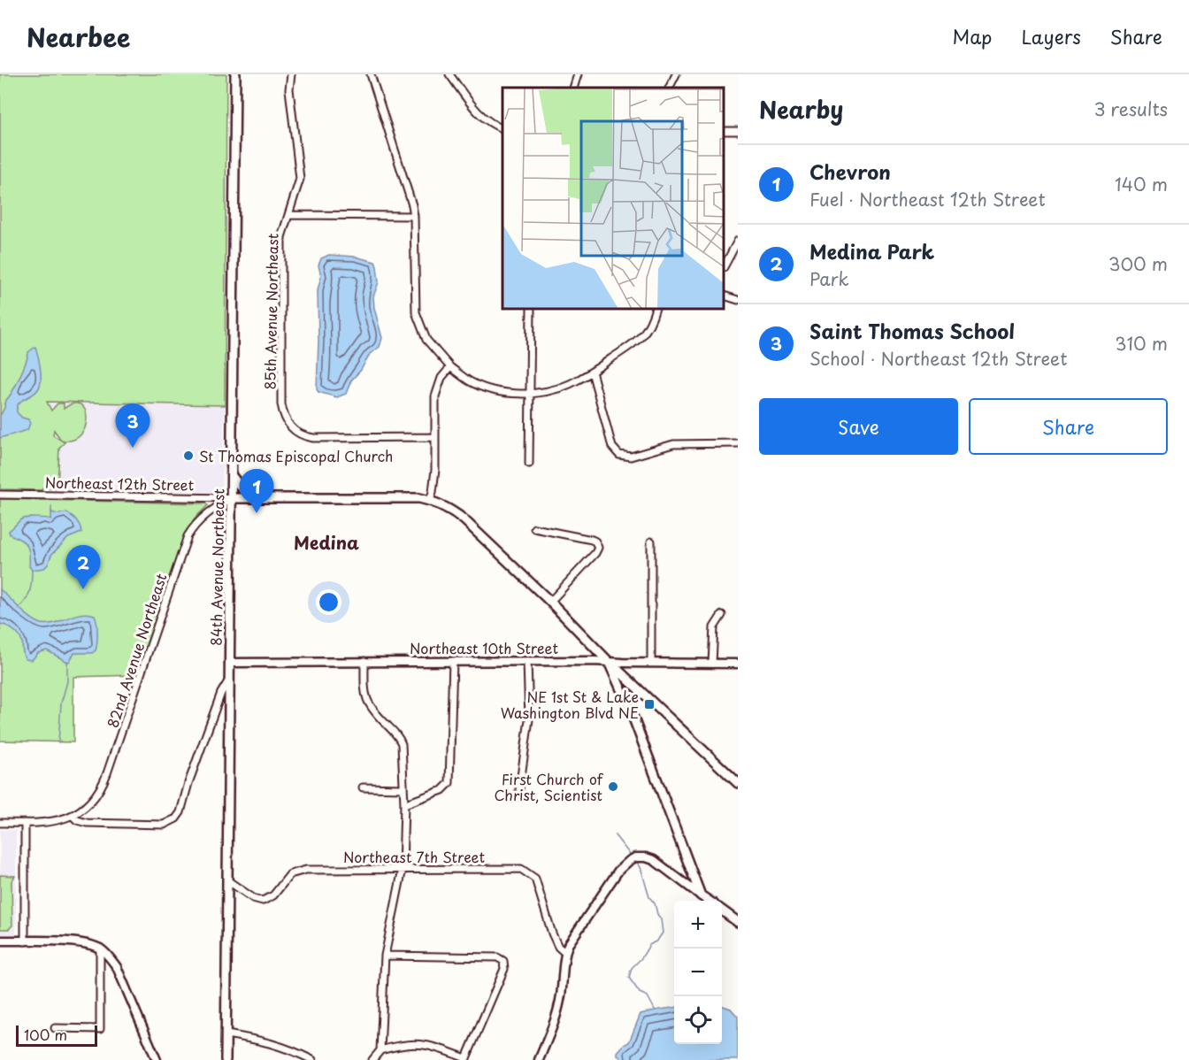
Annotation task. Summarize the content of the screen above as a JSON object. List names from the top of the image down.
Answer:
{
  "streets": {
    "main road": ["Northeast 12th Street", "84th Avenue Northeast"],
    "street": [
      "85th Avenue Northeast",
      "Northeast 10th Street",
      "82nd Avenue Northeast",
      "Northeast 7th Street"
    ]
  },
  "crossings": [
    ["Northeast 12th Street", "84th Avenue Northeast"],
    ["Northeast 12th Street", "Northeast 10th Street"],
    ["Northeast 12th Street", "82nd Avenue Northeast"],
    ["84th Avenue Northeast", "Northeast 10th Street"],
    ["84th Avenue Northeast", "82nd Avenue Northeast"],
    ["84th Avenue Northeast", "Northeast 7th Street"]
  ],
  "districts": ["Medina"],
  "places": {
    "other": ["St Thomas Episcopal Church", "First Church of Christ, Scientist"],
    "transit": ["NE 1st St & Lake Washington Blvd NE"]
  },
  "scale_bar": "100 m",
  "page": {
    "header": "Nearbee",
    "nav": ["Map", "Layers", "Share"],
    "heading": ["Nearby", "3 results"],
    "list": [
      {
        "mark": "1",
        "name": "Chevron",
        "note": "Fuel · Northeast 12th Street",
        "value": "140 m"
      },
      {
        "mark": "2",
        "name": "Medina Park",
        "note": "Park",
        "value": "300 m"
      },
      {
        "mark": "3",
        "name": "Saint Thomas School",
        "note": "School · Northeast 12th Street",
        "value": "310 m"
      }
    ],
    "buttons": ["Save", "Share"],
    "pins": ["3", "1", "2"],
    "map_buttons": ["+", "−"],
    "scale": "100 m"
  }
}
